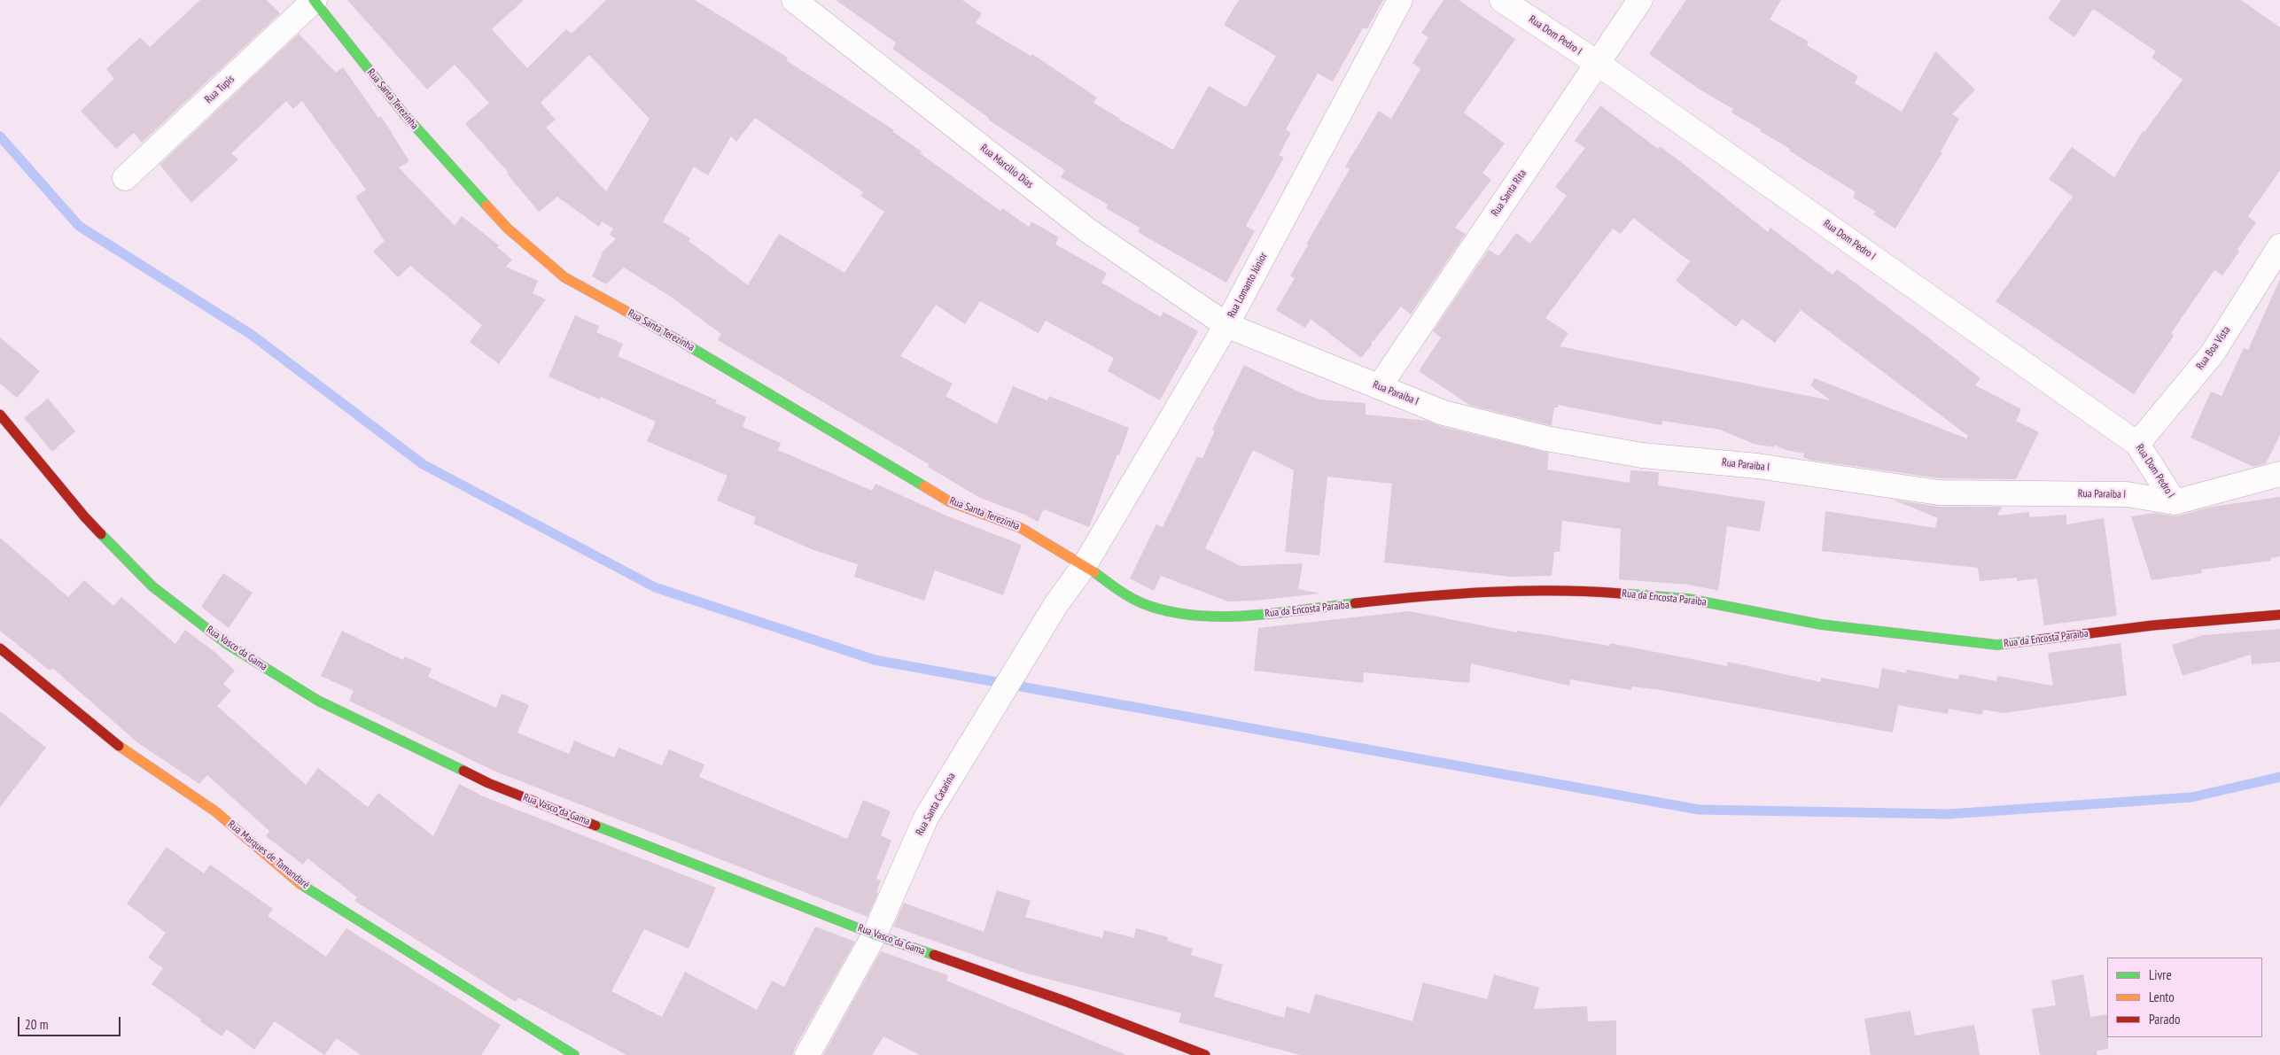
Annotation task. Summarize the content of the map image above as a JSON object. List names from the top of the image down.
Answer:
{
  "streets": {
    "street": [
      "Rua Dom Pedro I",
      "Rua Tupis",
      "Rua Santa Terezinha",
      "Rua Marcilio Dias",
      "Rua Santa Rita",
      "Rua Lomanto Júnior",
      "Rua Boa Vista",
      "Rua Paraiba I",
      "Rua da Encosta Paraiba",
      "Rua Vasco da Gama",
      "Rua Santa Catarina",
      "Rua Marques de Tamandaré"
    ]
  },
  "crossings": [
    ["Rua Dom Pedro I", "Rua Santa Rita"],
    ["Rua Dom Pedro I", "Rua Boa Vista"],
    ["Rua Dom Pedro I", "Rua Paraiba I"],
    ["Rua Tupis", "Rua Santa Terezinha"],
    ["Rua Santa Terezinha", "Rua Lomanto Júnior"],
    ["Rua Santa Terezinha", "Rua da Encosta Paraiba"],
    ["Rua Santa Terezinha", "Rua Santa Catarina"],
    ["Rua Marcilio Dias", "Rua Lomanto Júnior"],
    ["Rua Marcilio Dias", "Rua Paraiba I"],
    ["Rua Santa Rita", "Rua Paraiba I"],
    ["Rua Lomanto Júnior", "Rua Paraiba I"],
    ["Rua Lomanto Júnior", "Rua da Encosta Paraiba"],
    ["Rua Lomanto Júnior", "Rua Santa Catarina"],
    ["Rua da Encosta Paraiba", "Rua Santa Catarina"],
    ["Rua Vasco da Gama", "Rua Santa Catarina"]
  ],
  "legend": ["Livre", "Lento", "Parado"],
  "scale_bar": "20 m"
}
